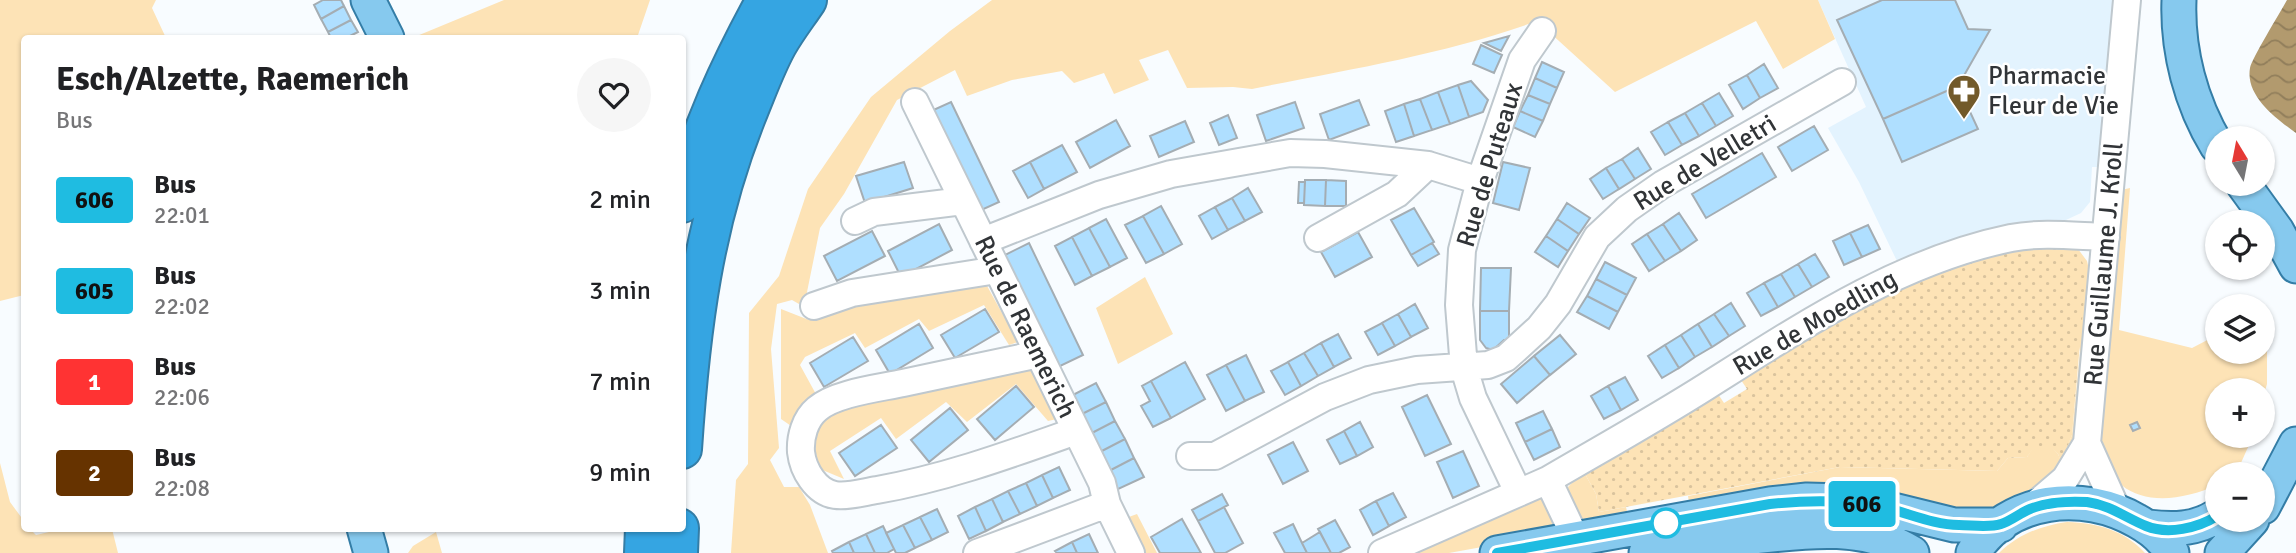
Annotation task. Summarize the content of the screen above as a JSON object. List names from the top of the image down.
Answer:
{
  "streets": {
    "street": [
      "Rue de Velletri",
      "Rue de Puteaux",
      "Rue Guillaume J. Kroll",
      "Rue de Moedling",
      "Rue de Raemerich"
    ]
  },
  "crossings": [
    ["Rue de Velletri", "Rue de Puteaux"],
    ["Rue Guillaume J. Kroll", "Rue de Moedling"]
  ],
  "places": {
    "pharmacy": ["Pharmacie Fleur de Vie"]
  },
  "lines": ["bus line 606"],
  "north": "top",
  "page": {
    "on_map": "606",
    "heading": ["Esch/Alzette, Raemerich", "Bus"],
    "map_buttons": ["+", "−"],
    "list": [
      {
        "mark": "606",
        "name": "Bus",
        "note": "22:01",
        "value": "2 min"
      },
      {
        "mark": "605",
        "name": "Bus",
        "note": "22:02",
        "value": "3 min"
      },
      {
        "mark": "1",
        "name": "Bus",
        "note": "22:06",
        "value": "7 min"
      },
      {
        "mark": "2",
        "name": "Bus",
        "note": "22:08",
        "value": "9 min"
      }
    ]
  }
}
